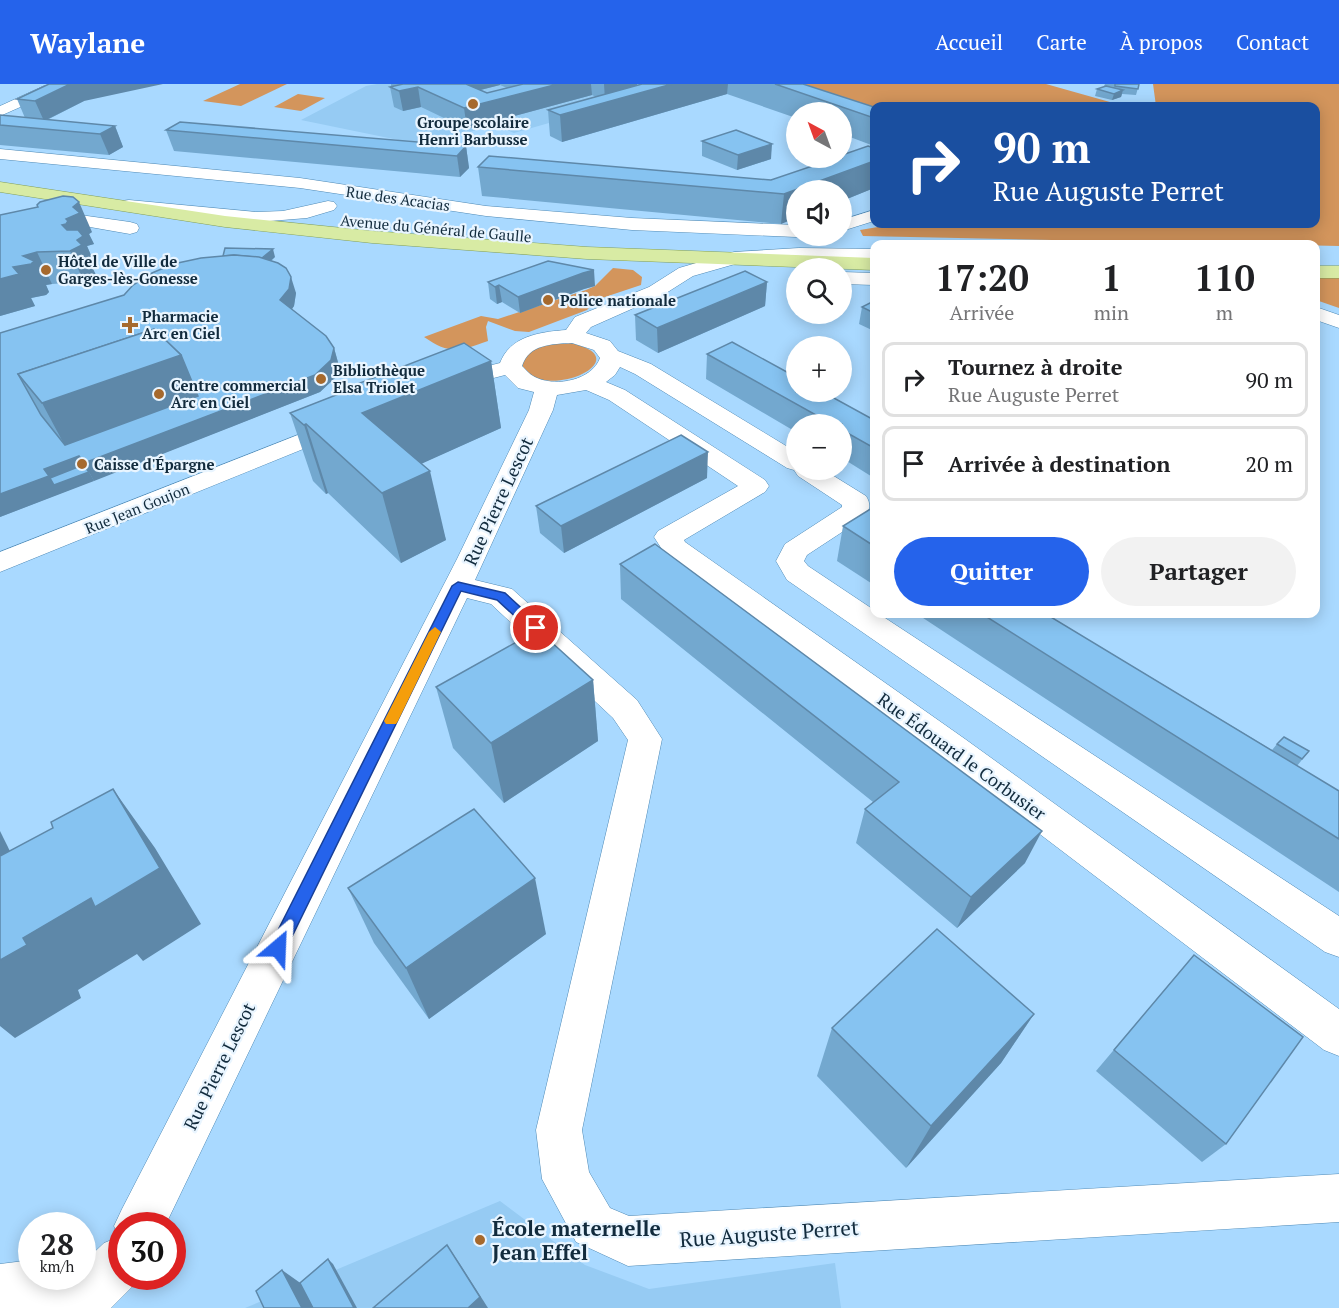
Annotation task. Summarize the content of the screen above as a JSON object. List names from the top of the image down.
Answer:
{
  "streets": {
    "main road": ["Avenue du Général de Gaulle"],
    "street": [
      "Rue des Acacias",
      "Rue Pierre Lescot",
      "Rue Jean Goujon",
      "Rue Édouard le Corbusier",
      "Rue Auguste Perret"
    ]
  },
  "crossings": [
    ["Rue des Acacias", "Avenue du Général de Gaulle"],
    ["Rue Pierre Lescot", "Rue Auguste Perret"]
  ],
  "places": {
    "other": [
      "Groupe scolaire Henri Barbusse",
      "Hôtel de Ville de Garges-lès-Gonesse",
      "Police nationale",
      "Bibliothèque Elsa Triolet",
      "Centre commercial Arc en Ciel",
      "Caisse d'Épargne",
      "École maternelle Jean Effel"
    ],
    "health": ["Pharmacie Arc en Ciel"]
  },
  "north": "top left",
  "page": {
    "header": "Waylane",
    "nav": [
      "Accueil",
      "Carte",
      "À propos",
      "Contact"
    ],
    "map_buttons": ["+", "−"],
    "turn": ["90 m", "Rue Auguste Perret"],
    "eta": [
      "17:20",
      "Arrivée",
      "1",
      "min",
      "110",
      "m"
    ],
    "list": [
      {
        "name": "Tournez à droite",
        "note": "Rue Auguste Perret",
        "value": "90 m"
      },
      {
        "name": "Arrivée à destination",
        "value": "20 m"
      }
    ],
    "buttons": ["Quitter", "Partager"],
    "speed": "28 km/h",
    "limit": "30"
  }
}
